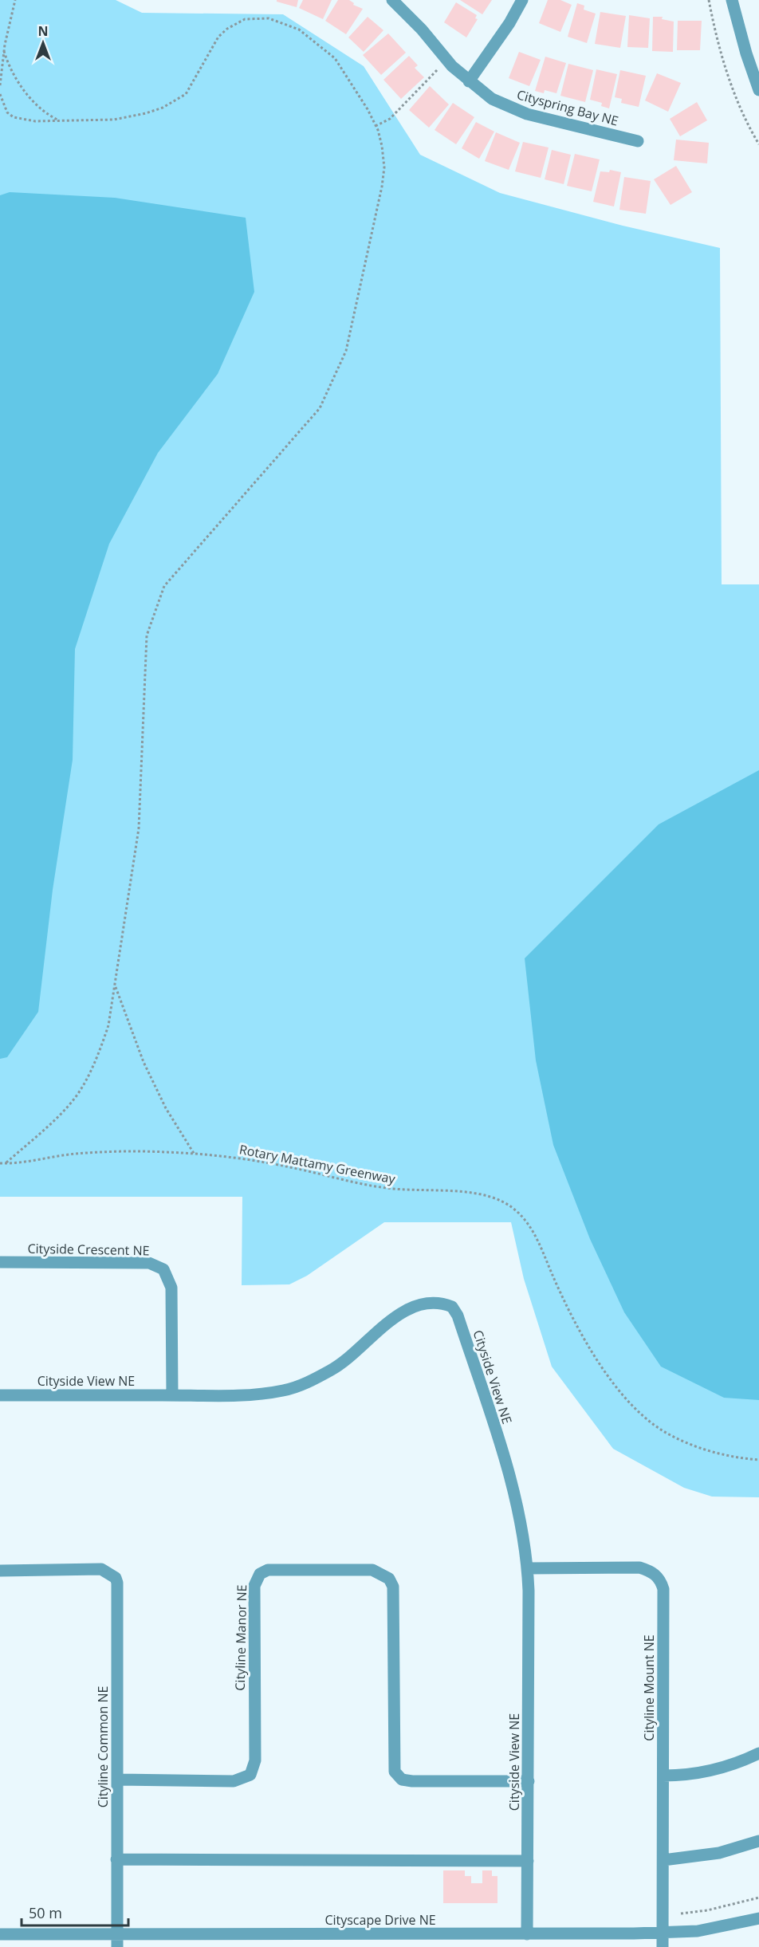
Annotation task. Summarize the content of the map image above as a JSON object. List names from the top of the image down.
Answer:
{
  "streets": {
    "street": [
      "Cityspring Bay NE",
      "Cityside Crescent NE",
      "Cityside View NE",
      "Cityline Manor NE",
      "Cityline Mount NE",
      "Cityline Common NE",
      "Cityscape Drive NE"
    ],
    "path": ["Rotary Mattamy Greenway"]
  },
  "crossings": [
    ["Cityside Crescent NE", "Cityside View NE"],
    ["Cityside View NE", "Cityline Manor NE"],
    ["Cityside View NE", "Cityline Mount NE"],
    ["Cityside View NE", "Cityscape Drive NE"],
    ["Cityline Manor NE", "Cityline Common NE"],
    ["Cityline Mount NE", "Cityscape Drive NE"],
    ["Cityline Common NE", "Cityscape Drive NE"]
  ],
  "scale_bar": "50 m",
  "north": "top"
}
